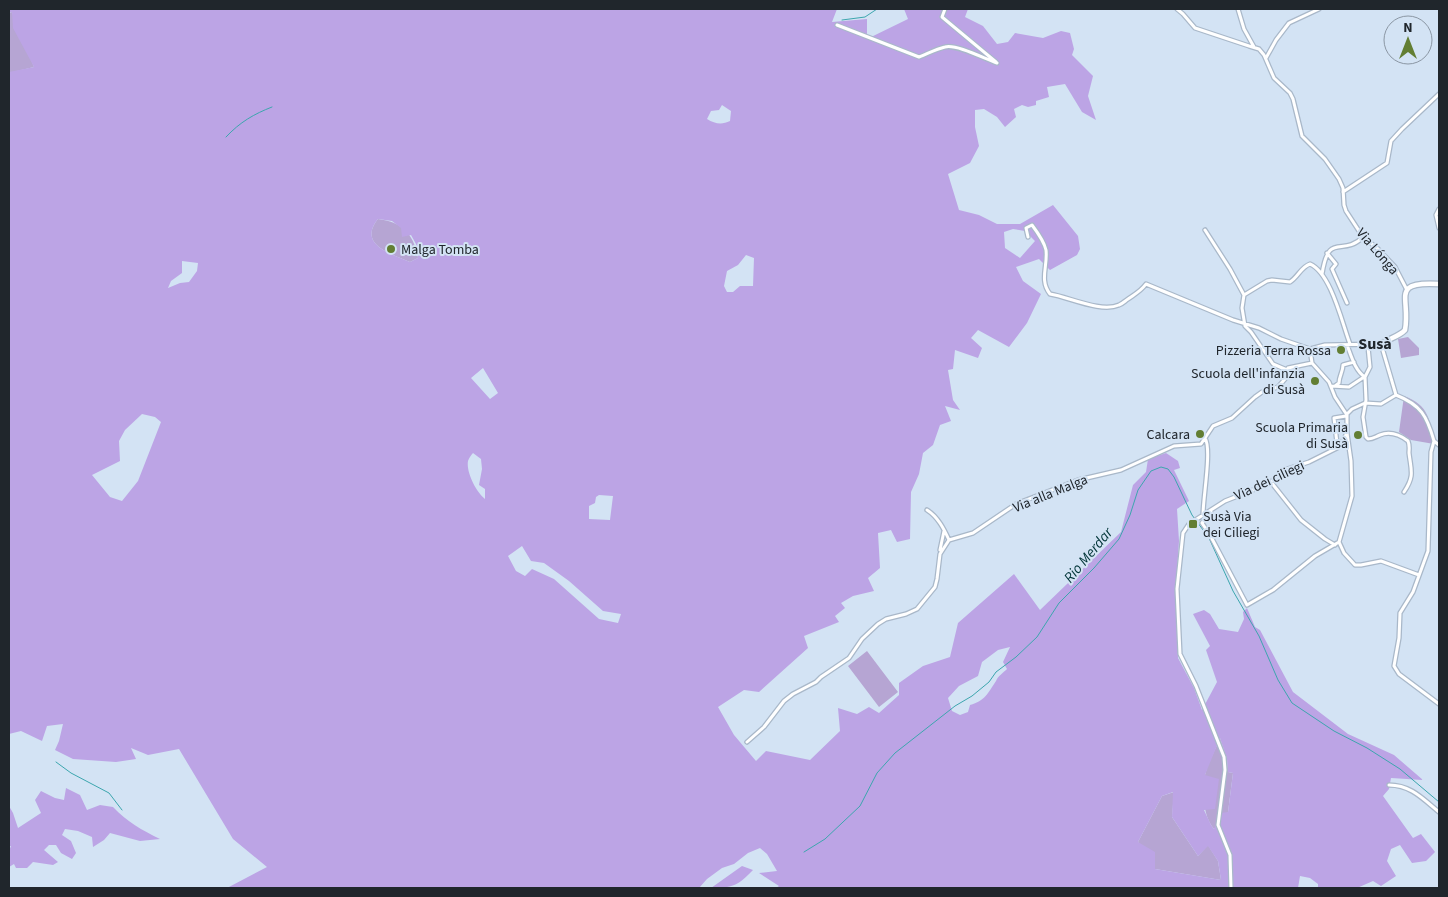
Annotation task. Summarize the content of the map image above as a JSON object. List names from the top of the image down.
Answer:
{
  "streets": {
    "street": ["Via Lónga", "Via dei ciliegi", "Via alla Malga"]
  },
  "districts": ["Susà"],
  "water": ["Rio Merdar"],
  "places": {
    "other": [
      "Malga Tomba",
      "Pizzeria Terra Rossa",
      "Scuola dell'infanzia di Susà",
      "Calcara",
      "Scuola Primaria di Susà"
    ],
    "transit": ["Susà Via dei Ciliegi"]
  },
  "north": "top"
}
